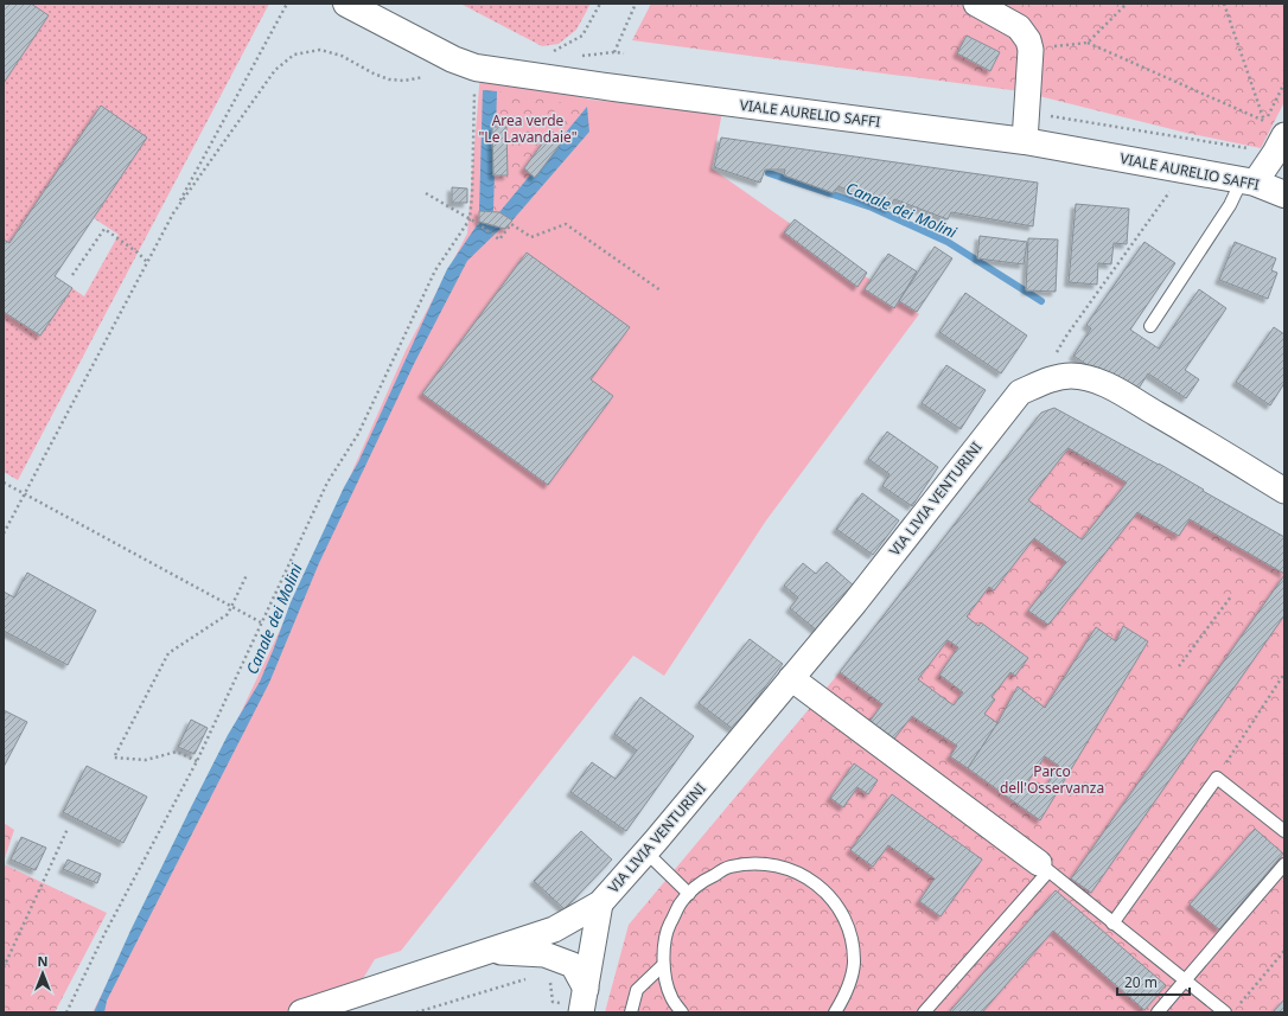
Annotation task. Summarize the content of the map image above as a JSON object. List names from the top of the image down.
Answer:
{
  "streets": {
    "street": ["VIALE AURELIO SAFFI", "VIA LIVIA VENTURINI"]
  },
  "water": ["Canale dei Molini"],
  "parks": ["Area verde \"Le Lavandaie\"", "Parco dell'Osservanza"],
  "scale_bar": "20 m",
  "north": "top"
}
